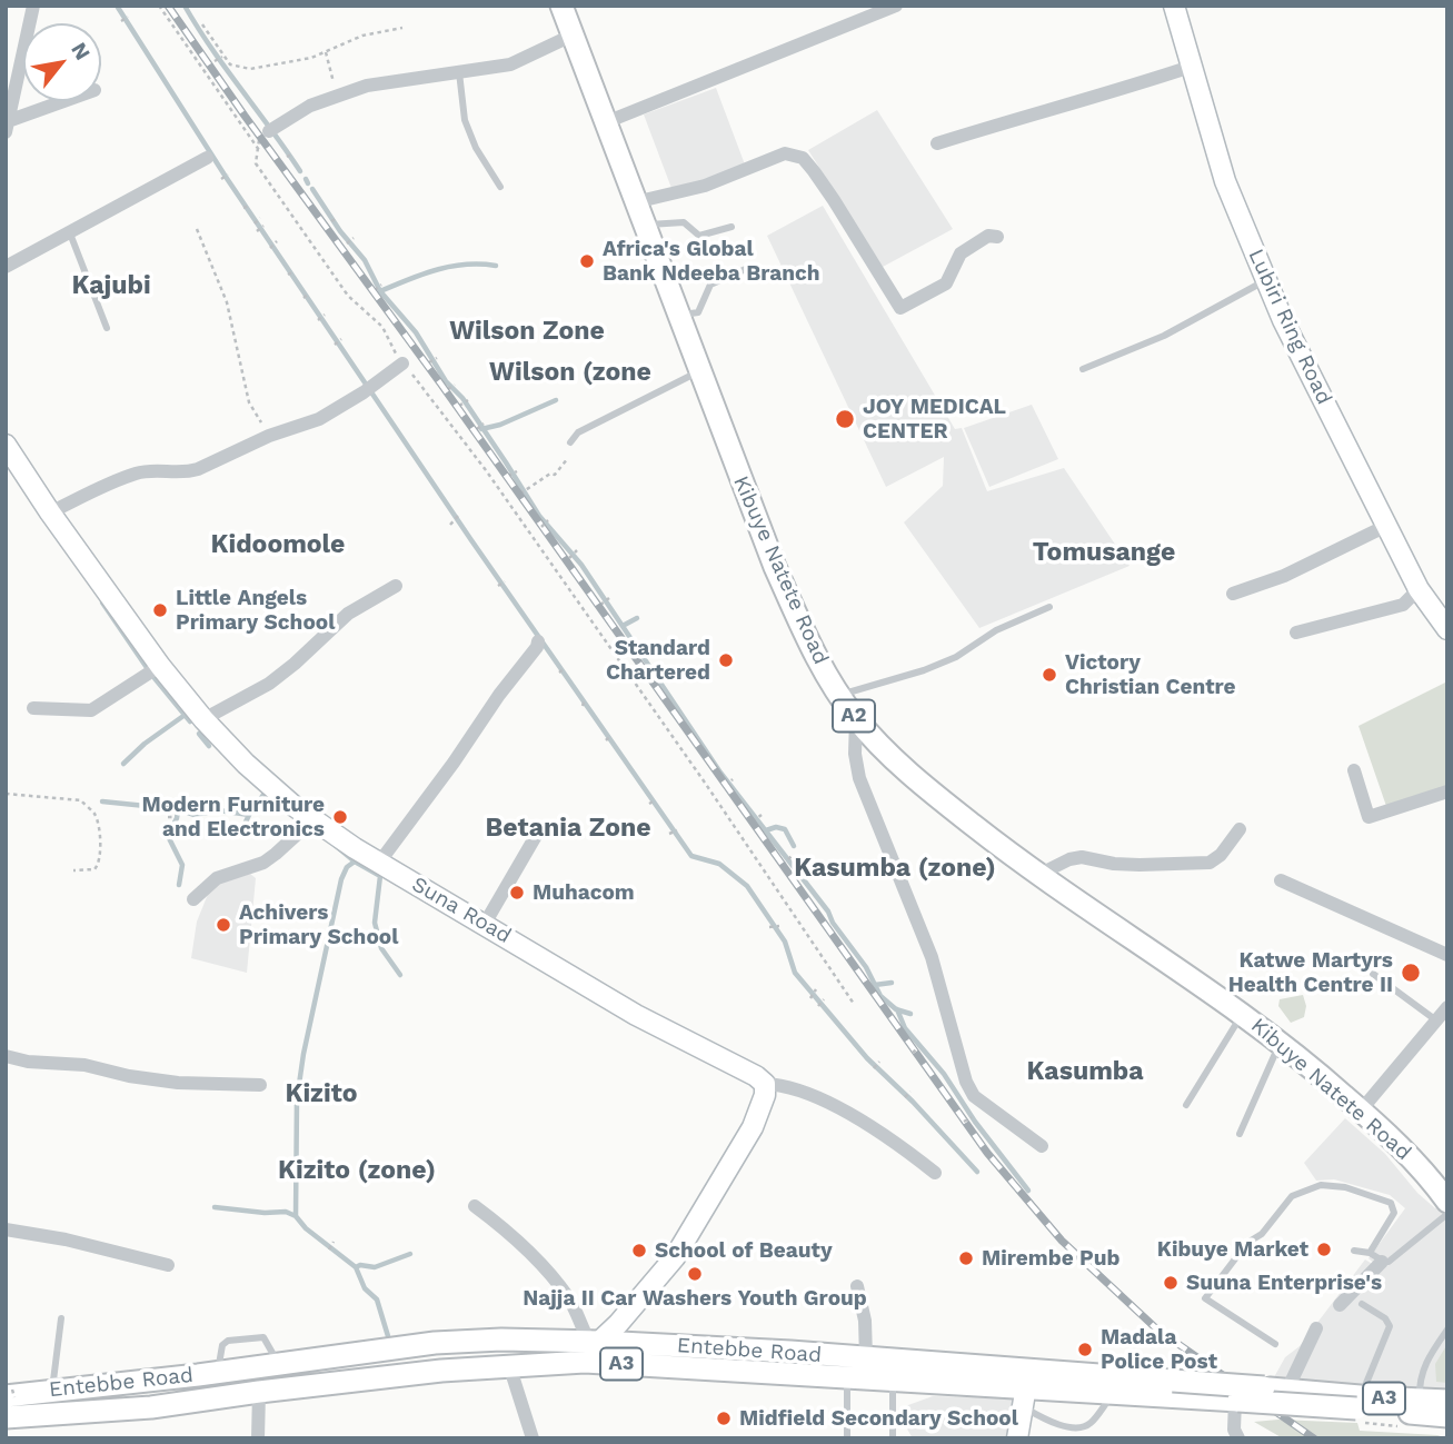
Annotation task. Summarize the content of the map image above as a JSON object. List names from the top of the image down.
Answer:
{
  "streets": {
    "main road": [
      "Kibuye Natete Road",
      "A2",
      "Entebbe Road",
      "A3"
    ],
    "street": ["Lubiri Ring Road", "Suna Road"]
  },
  "districts": [
    "Kajubi",
    "Wilson Zone",
    "Wilson (zone",
    "Kidoomole",
    "Tomusange",
    "Betania Zone",
    "Kasumba (zone)",
    "Kasumba",
    "Kizito",
    "Kizito (zone)"
  ],
  "places": [
    "Africa's Global Bank Ndeeba Branch",
    "JOY MEDICAL CENTER",
    "Little Angels Primary School",
    "Standard Chartered",
    "Victory Christian Centre",
    "Modern Furniture and Electronics",
    "Muhacom",
    "Achivers Primary School",
    "Katwe Martyrs Health Centre II",
    "Kibuye Market",
    "School of Beauty",
    "Mirembe Pub",
    "Najja II Car Washers Youth Group",
    "Suuna Enterprise's",
    "Madala Police Post",
    "Midfield Secondary School"
  ],
  "north": "top right"
}
